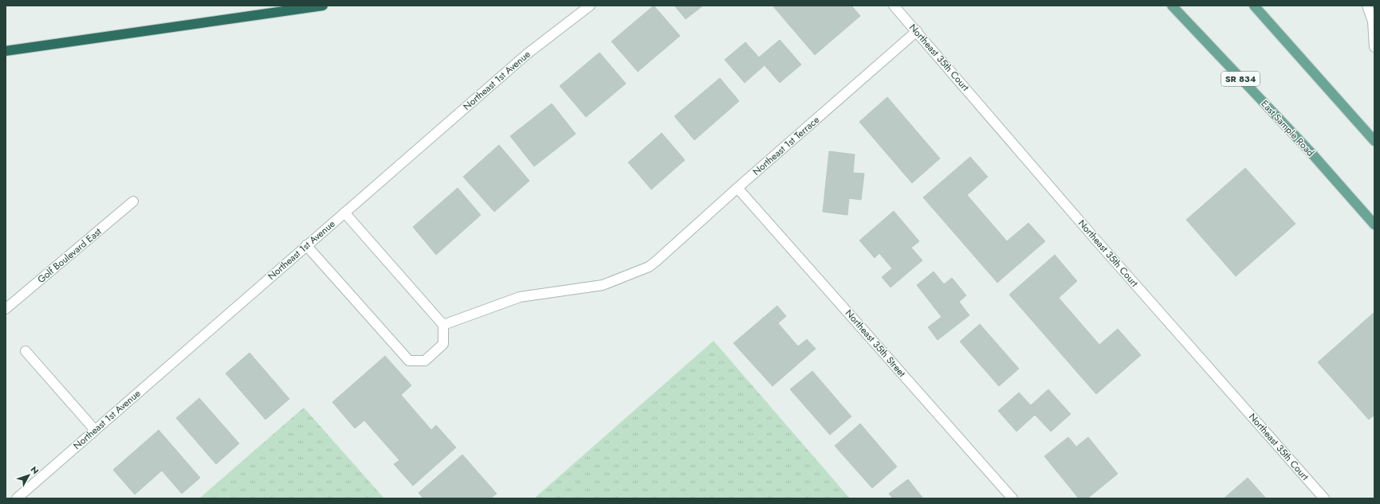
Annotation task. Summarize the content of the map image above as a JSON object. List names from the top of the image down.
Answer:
{
  "streets": {
    "main road": ["SR 834", "East Sample Road"],
    "street": [
      "Northeast 35th Court",
      "Northeast 1st Avenue",
      "Northeast 1st Terrace",
      "Golf Boulevard East",
      "Northeast 35th Street"
    ]
  },
  "crossings": [
    ["Northeast 35th Court", "Northeast 1st Terrace"],
    ["Northeast 1st Terrace", "Northeast 35th Street"]
  ],
  "north": "top right"
}
